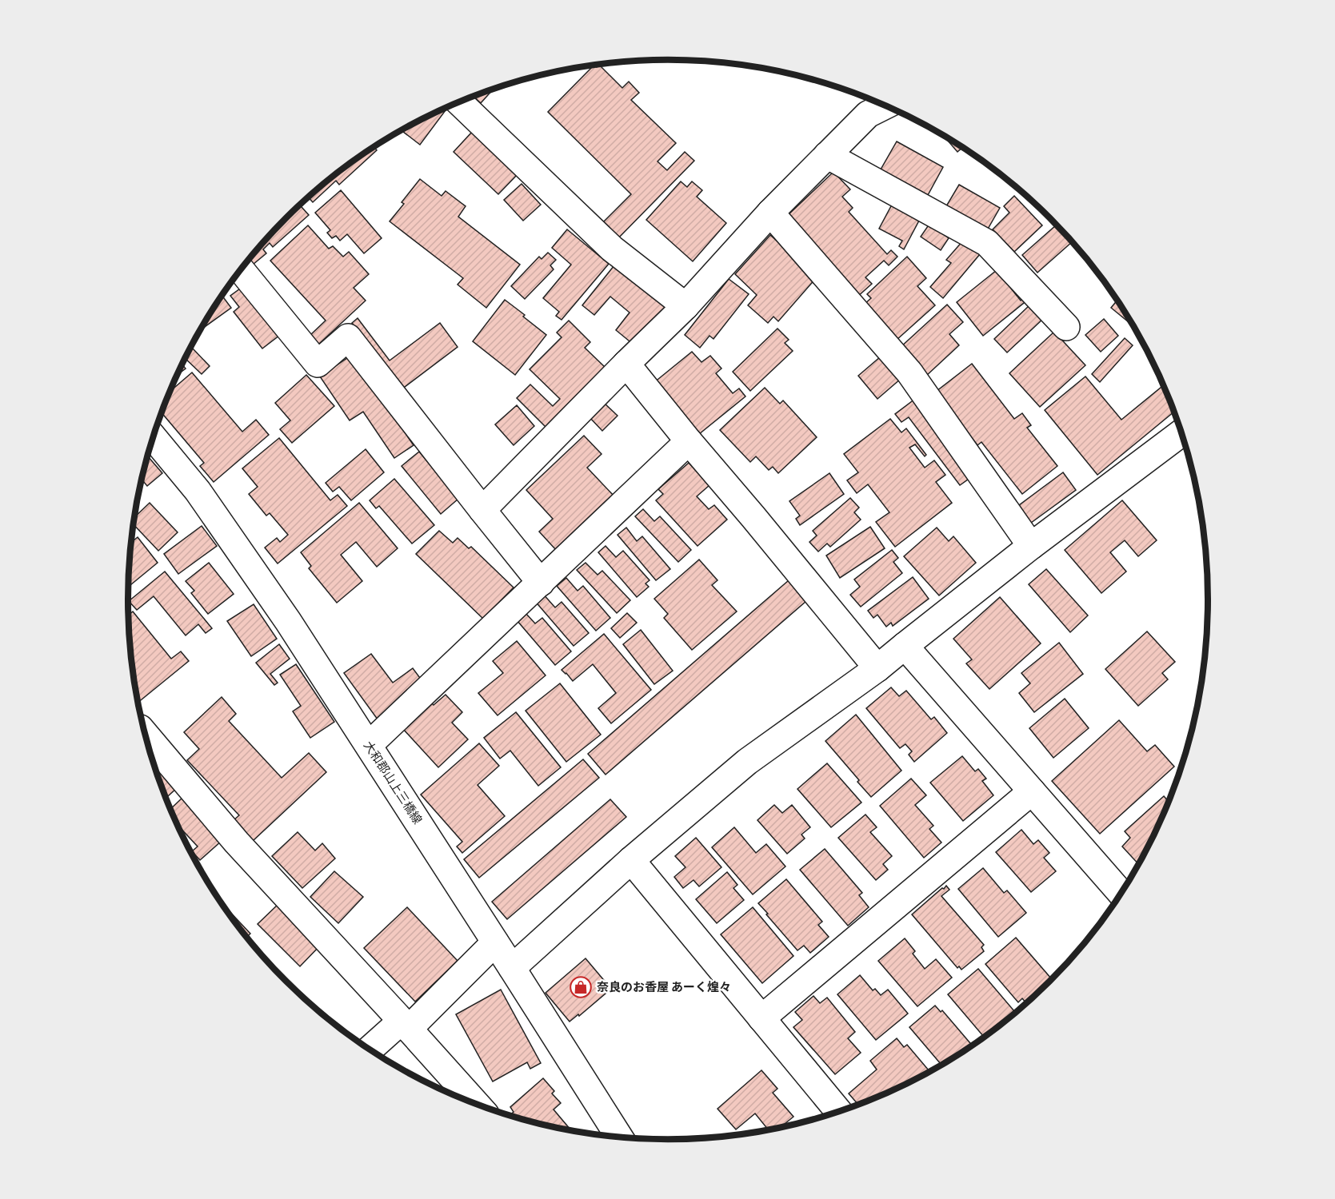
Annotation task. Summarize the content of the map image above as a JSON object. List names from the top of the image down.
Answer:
{
  "streets": {
    "street": ["大和郡山上三橋線"]
  },
  "places": {
    "shop": ["奈良のお香屋 あーく煌々"]
  }
}
